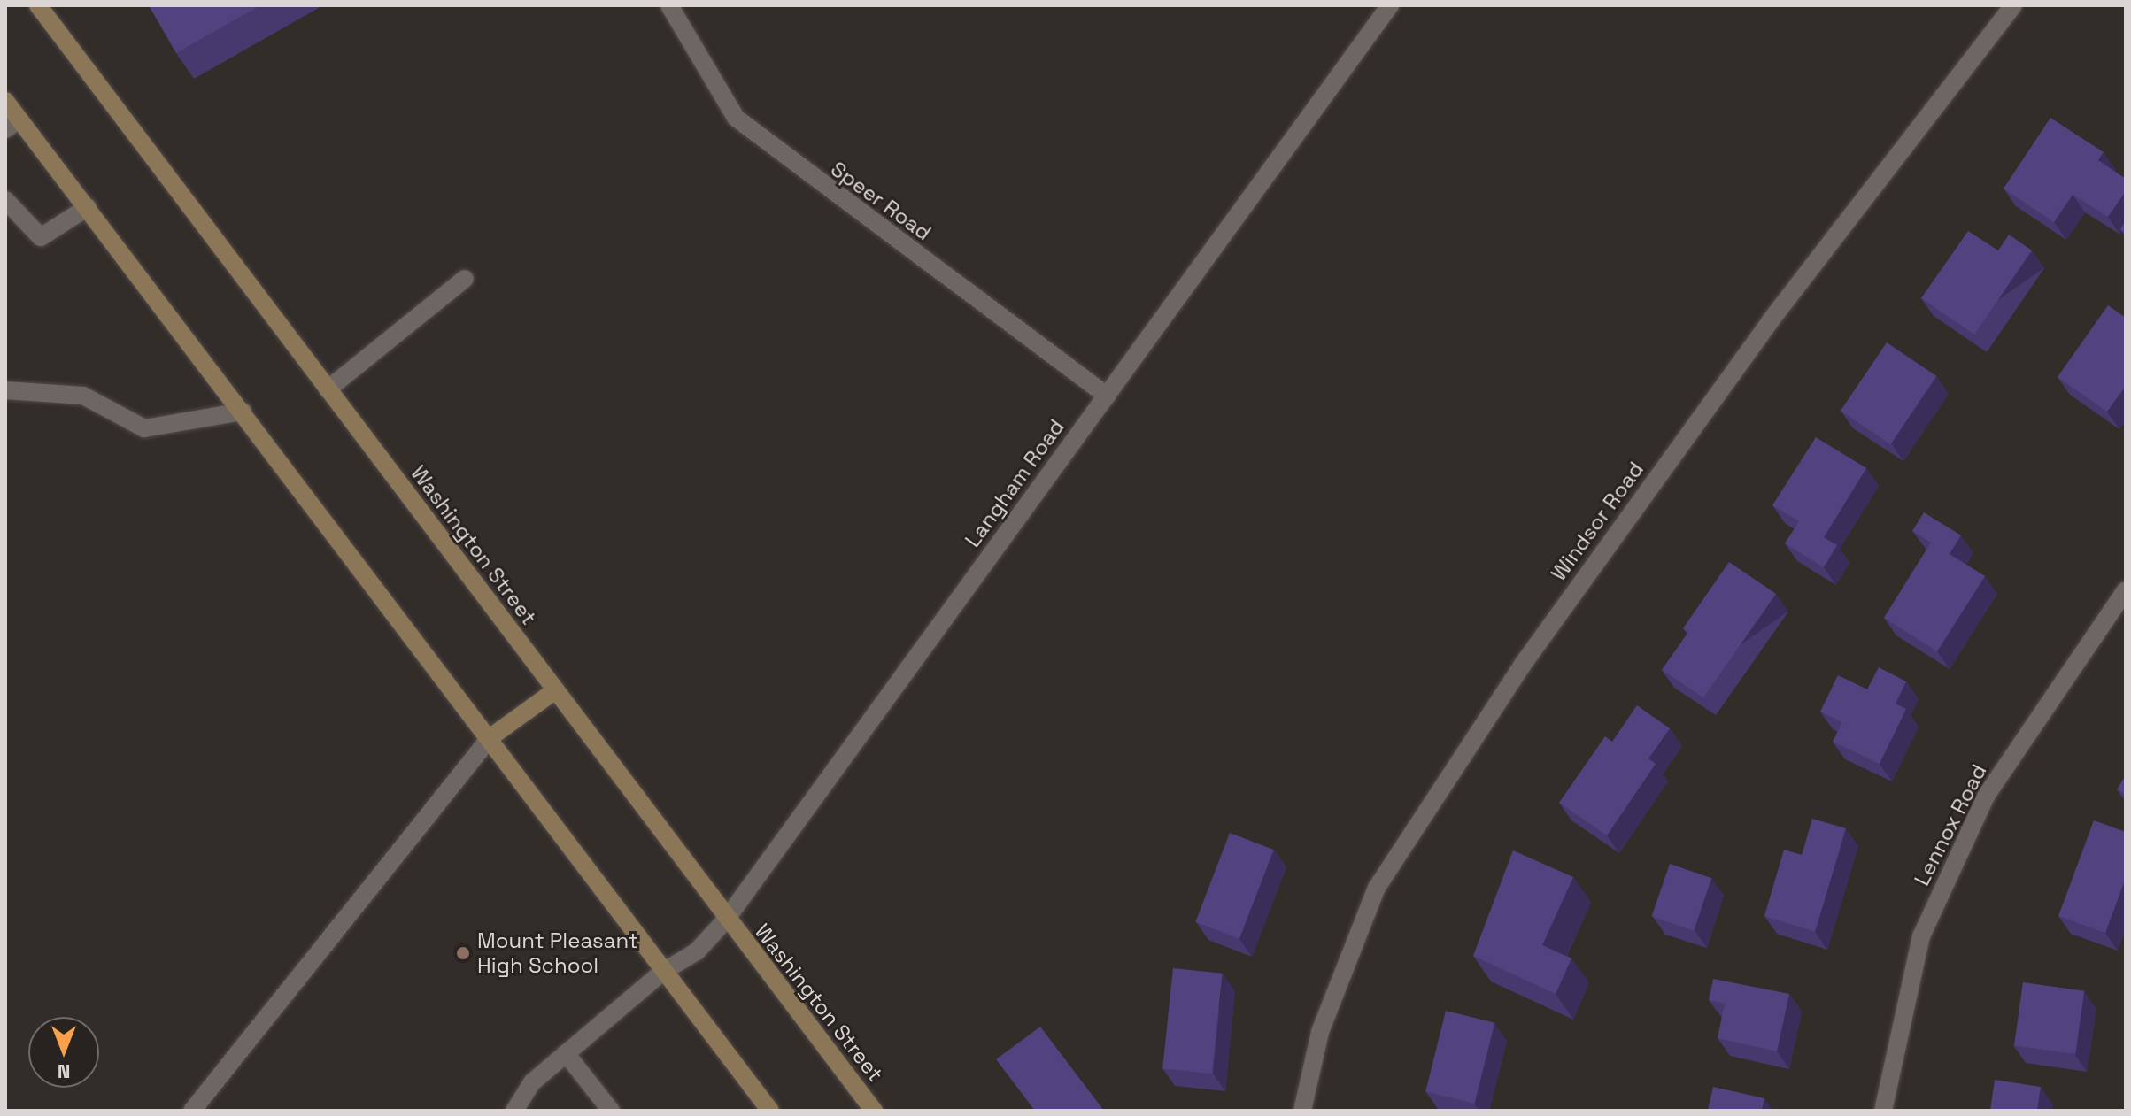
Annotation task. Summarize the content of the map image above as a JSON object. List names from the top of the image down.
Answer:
{
  "streets": {
    "main road": ["Washington Street"],
    "street": [
      "Speer Road",
      "Langham Road",
      "Windsor Road",
      "Lennox Road"
    ]
  },
  "crossings": [
    ["Speer Road", "Langham Road"],
    ["Langham Road", "Washington Street"]
  ],
  "places": ["Mount Pleasant High School"],
  "north": "bottom"
}
